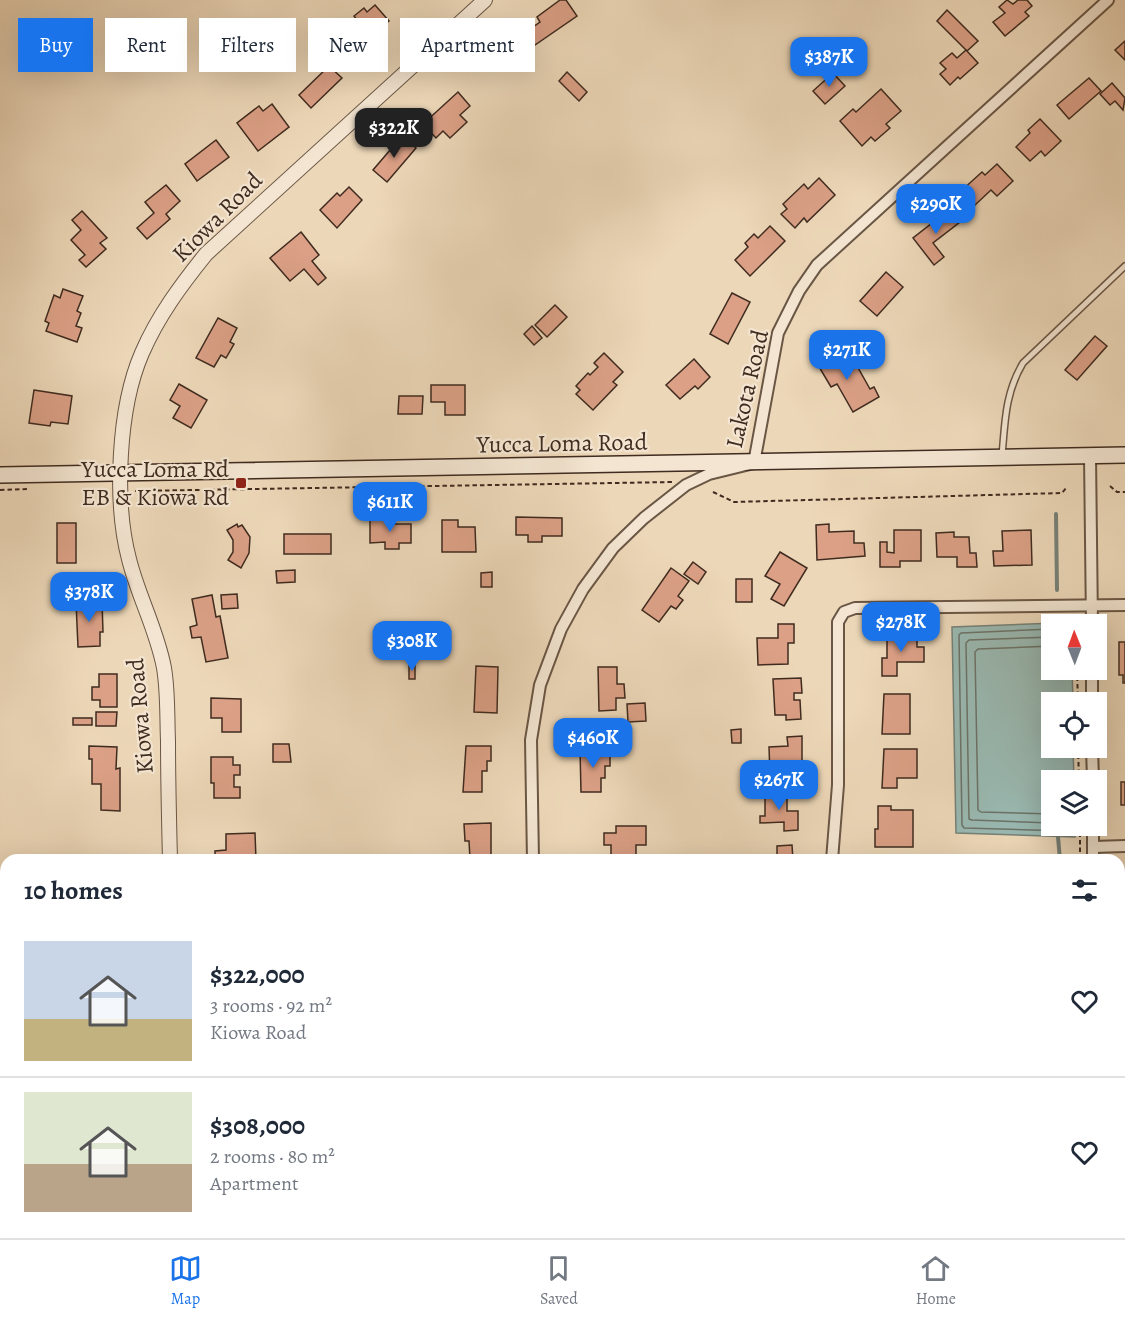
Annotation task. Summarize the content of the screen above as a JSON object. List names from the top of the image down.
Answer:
{
  "streets": {
    "main road": ["Yucca Loma Road"],
    "street": ["Kiowa Road", "Lakota Road"]
  },
  "crossings": [
    ["Kiowa Road", "Yucca Loma Road"],
    ["Lakota Road", "Yucca Loma Road"]
  ],
  "places": {
    "transit": ["Yucca Loma Rd EB & Kiowa Rd"]
  },
  "north": "top",
  "page": {
    "chip": [
      "Buy",
      "Rent",
      "Filters",
      "New",
      "Apartment"
    ],
    "price": [
      "$387K",
      "$322K",
      "$290K",
      "$271K",
      "$611K",
      "$378K",
      "$278K",
      "$308K",
      "$460K",
      "$267K"
    ],
    "heading": "10 homes",
    "list": [
      {
        "name": "$322,000",
        "note": "3 rooms · 92 m² · Kiowa Road"
      },
      {
        "name": "$308,000",
        "note": "2 rooms · 80 m² · Apartment"
      }
    ],
    "tabs": ["Map", "Saved", "Home"]
  }
}
